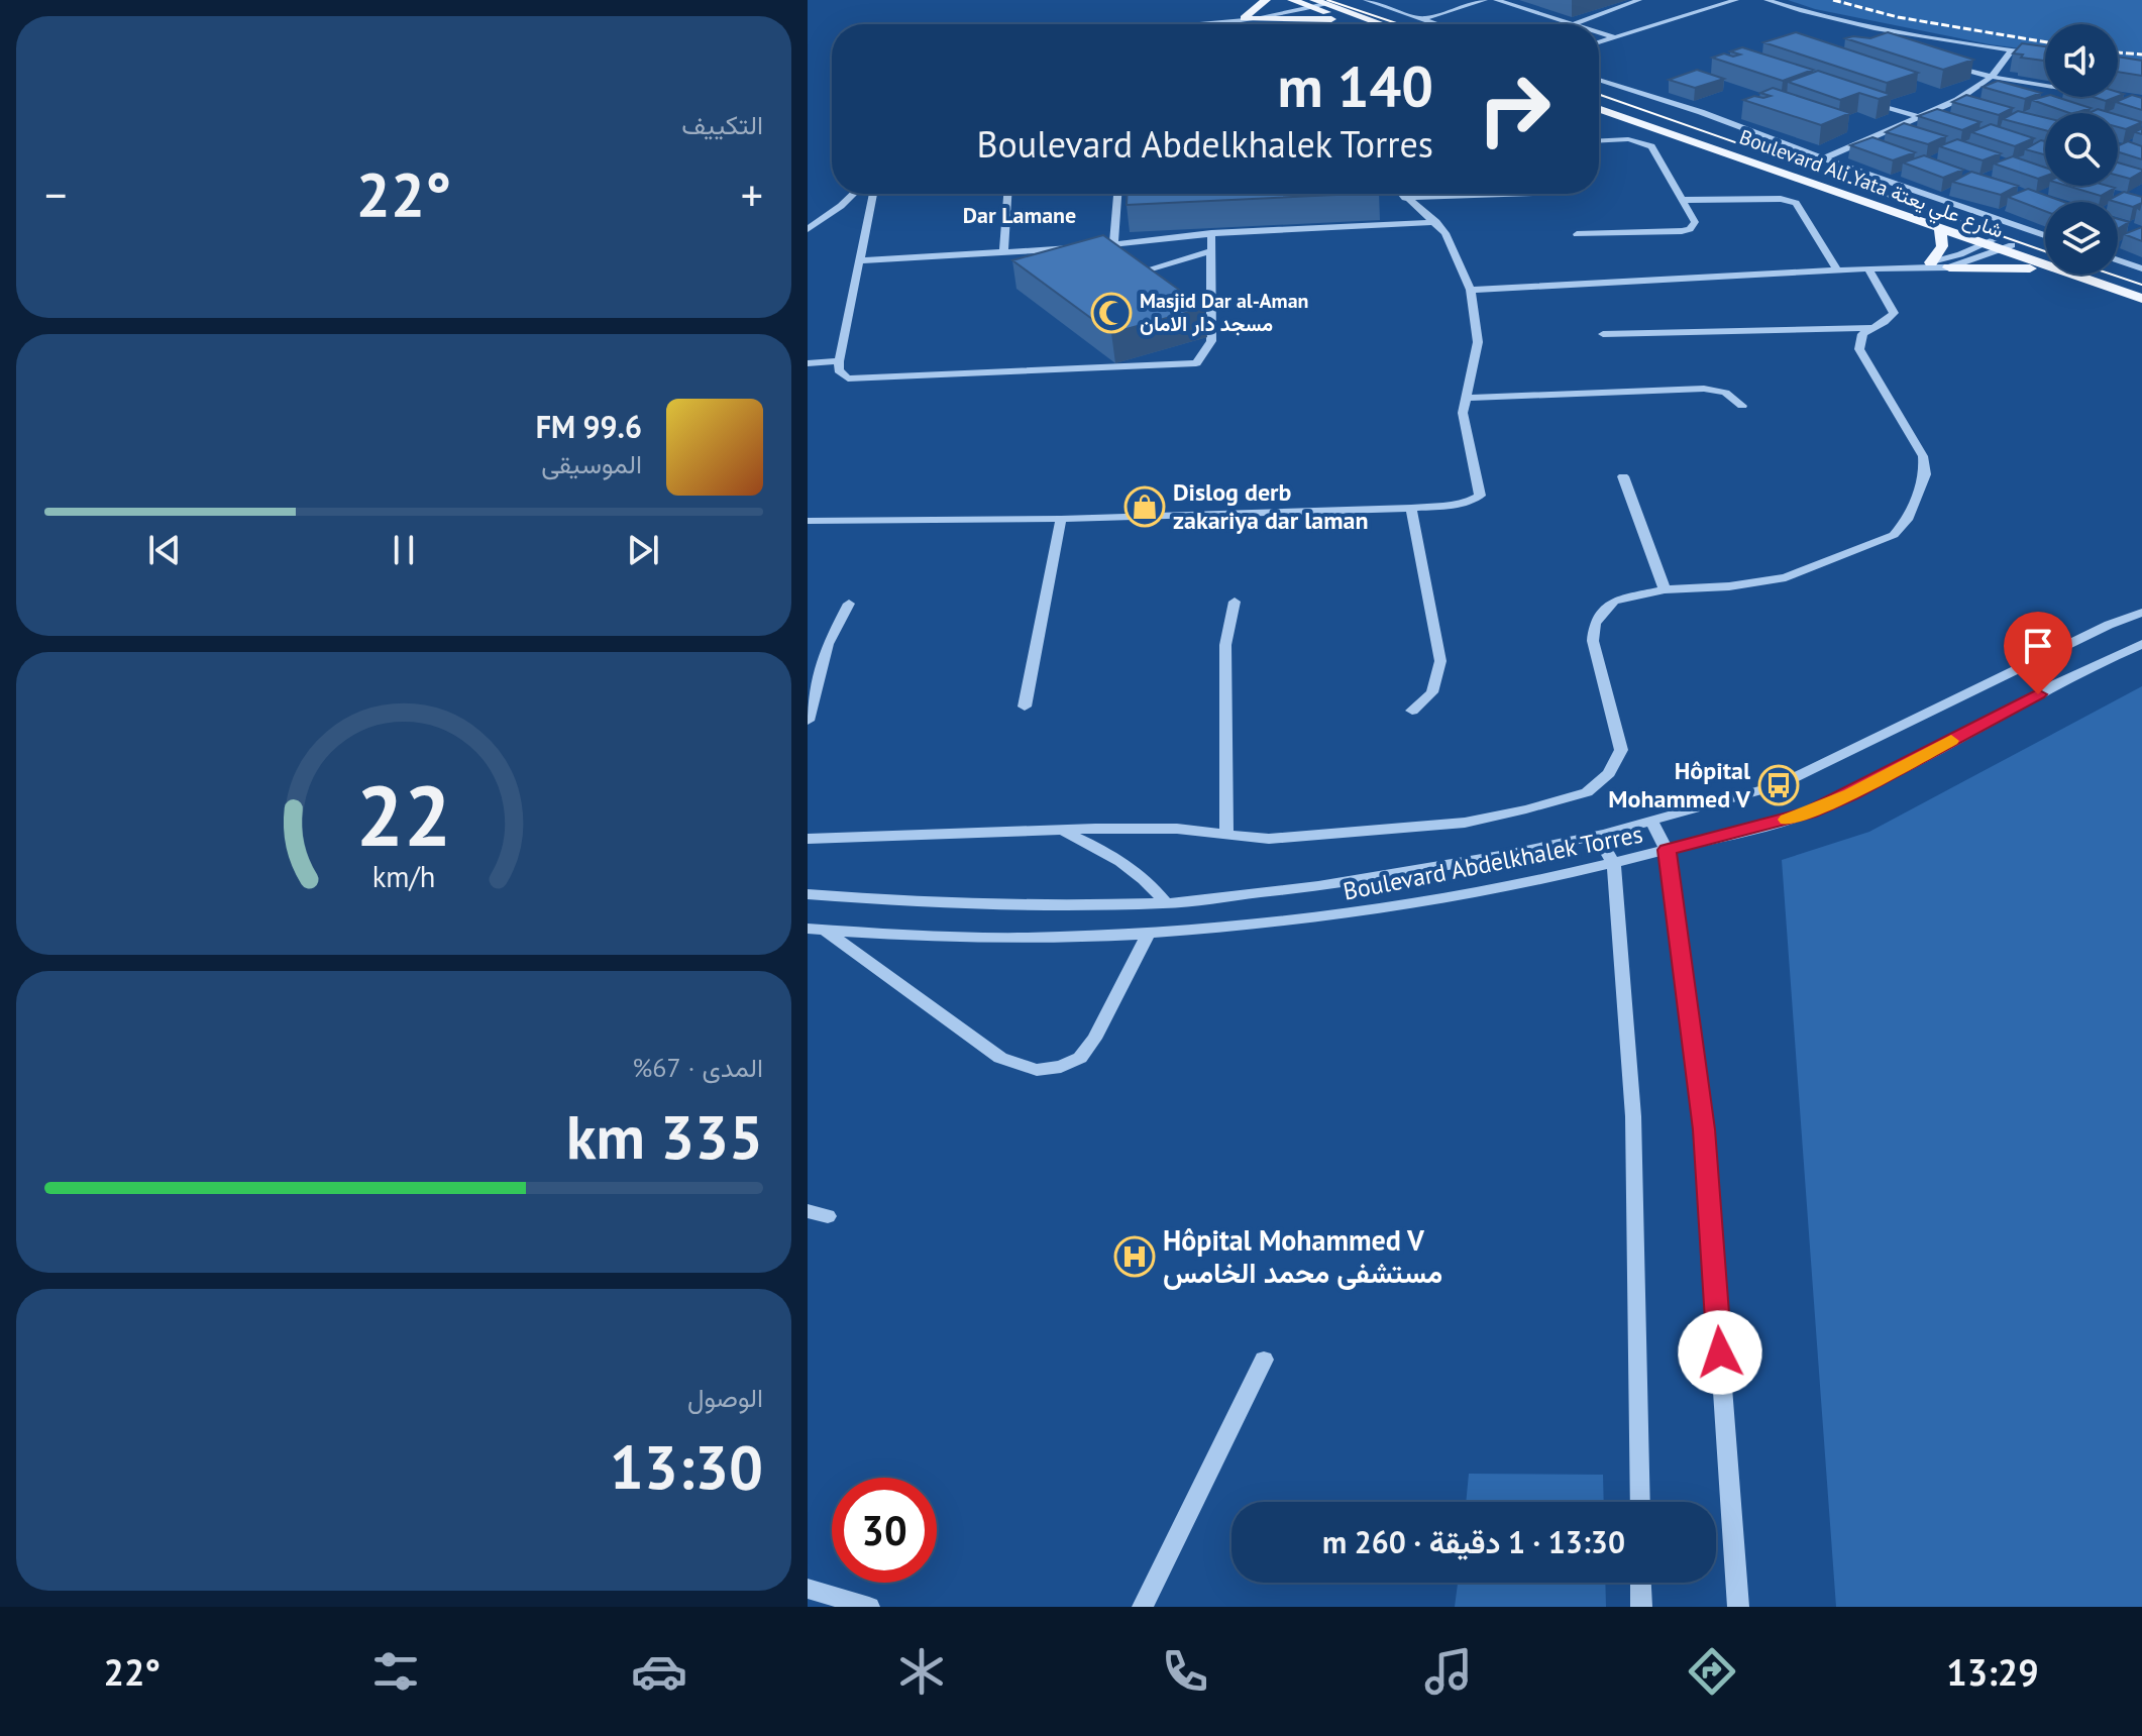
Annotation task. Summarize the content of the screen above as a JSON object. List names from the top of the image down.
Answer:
{
  "streets": {
    "main road": ["Boulevard Ali Yata شارع علي يعتة"],
    "street": ["Boulevard Abdelkhalek Torres"]
  },
  "districts": ["Dar Lamane"],
  "places": {
    "mosque": ["Masjid Dar al-Aman مسجد دار الامان"],
    "shop": ["Dislog derb zakariya dar laman"],
    "bus stop": ["Hôpital Mohammed V"],
    "hospital": ["Hôpital Mohammed V مستشفى محمد الخامس"]
  },
  "page": {
    "tile": [
      "التكييف",
      ["المدى · 67%", "335 km"],
      ["الوصول", "13:30"]
    ],
    "turn": ["140 m", "Boulevard Abdelkhalek Torres"],
    "heat": ["−", "22°", "+"],
    "song": ["99.6 FM", "الموسيقى"],
    "limit": "30",
    "trip": "13:30 · 1 دقيقة · 260 m",
    "tabs": ["13:29", "22°"],
    "gauge": ["22", "km/h"]
  }
}
